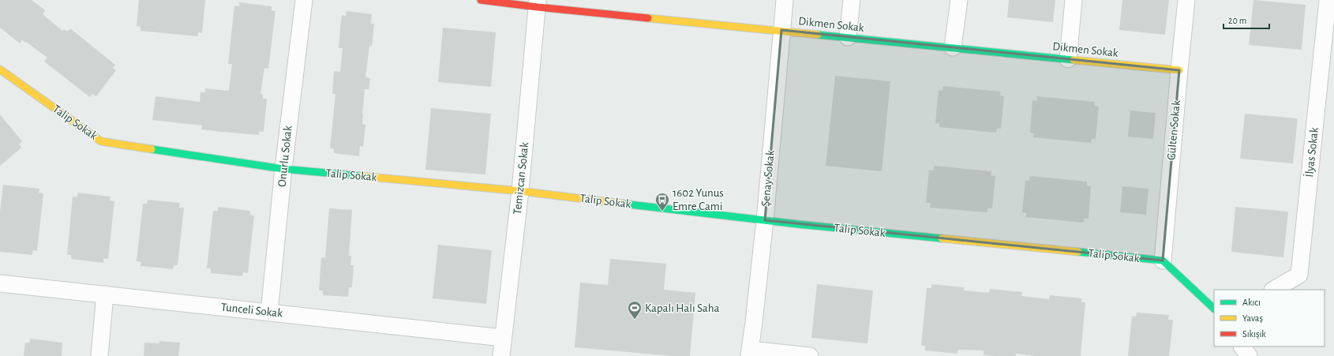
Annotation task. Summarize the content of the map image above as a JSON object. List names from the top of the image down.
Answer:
{
  "streets": {
    "street": [
      "Dikmen Sokak",
      "Talip Sokak",
      "Gülten Sokak",
      "İlyas Sokak",
      "Onurlu Sokak",
      "Temizcan Sokak",
      "Şenay Sokak",
      "Tunceli Sokak"
    ]
  },
  "crossings": [
    ["Dikmen Sokak", "Gülten Sokak"],
    ["Dikmen Sokak", "Temizcan Sokak"],
    ["Dikmen Sokak", "Şenay Sokak"],
    ["Talip Sokak", "Gülten Sokak"],
    ["Talip Sokak", "Onurlu Sokak"],
    ["Talip Sokak", "Temizcan Sokak"],
    ["Talip Sokak", "Şenay Sokak"],
    ["Onurlu Sokak", "Tunceli Sokak"],
    ["Temizcan Sokak", "Tunceli Sokak"]
  ],
  "places": {
    "bus stop": ["1602 Yunus Emre Cami"],
    "sports": ["Kapalı Halı Saha"]
  },
  "legend": ["Akıcı", "Yavaş", "Sıkışık"],
  "scale_bar": "20 m"
}
